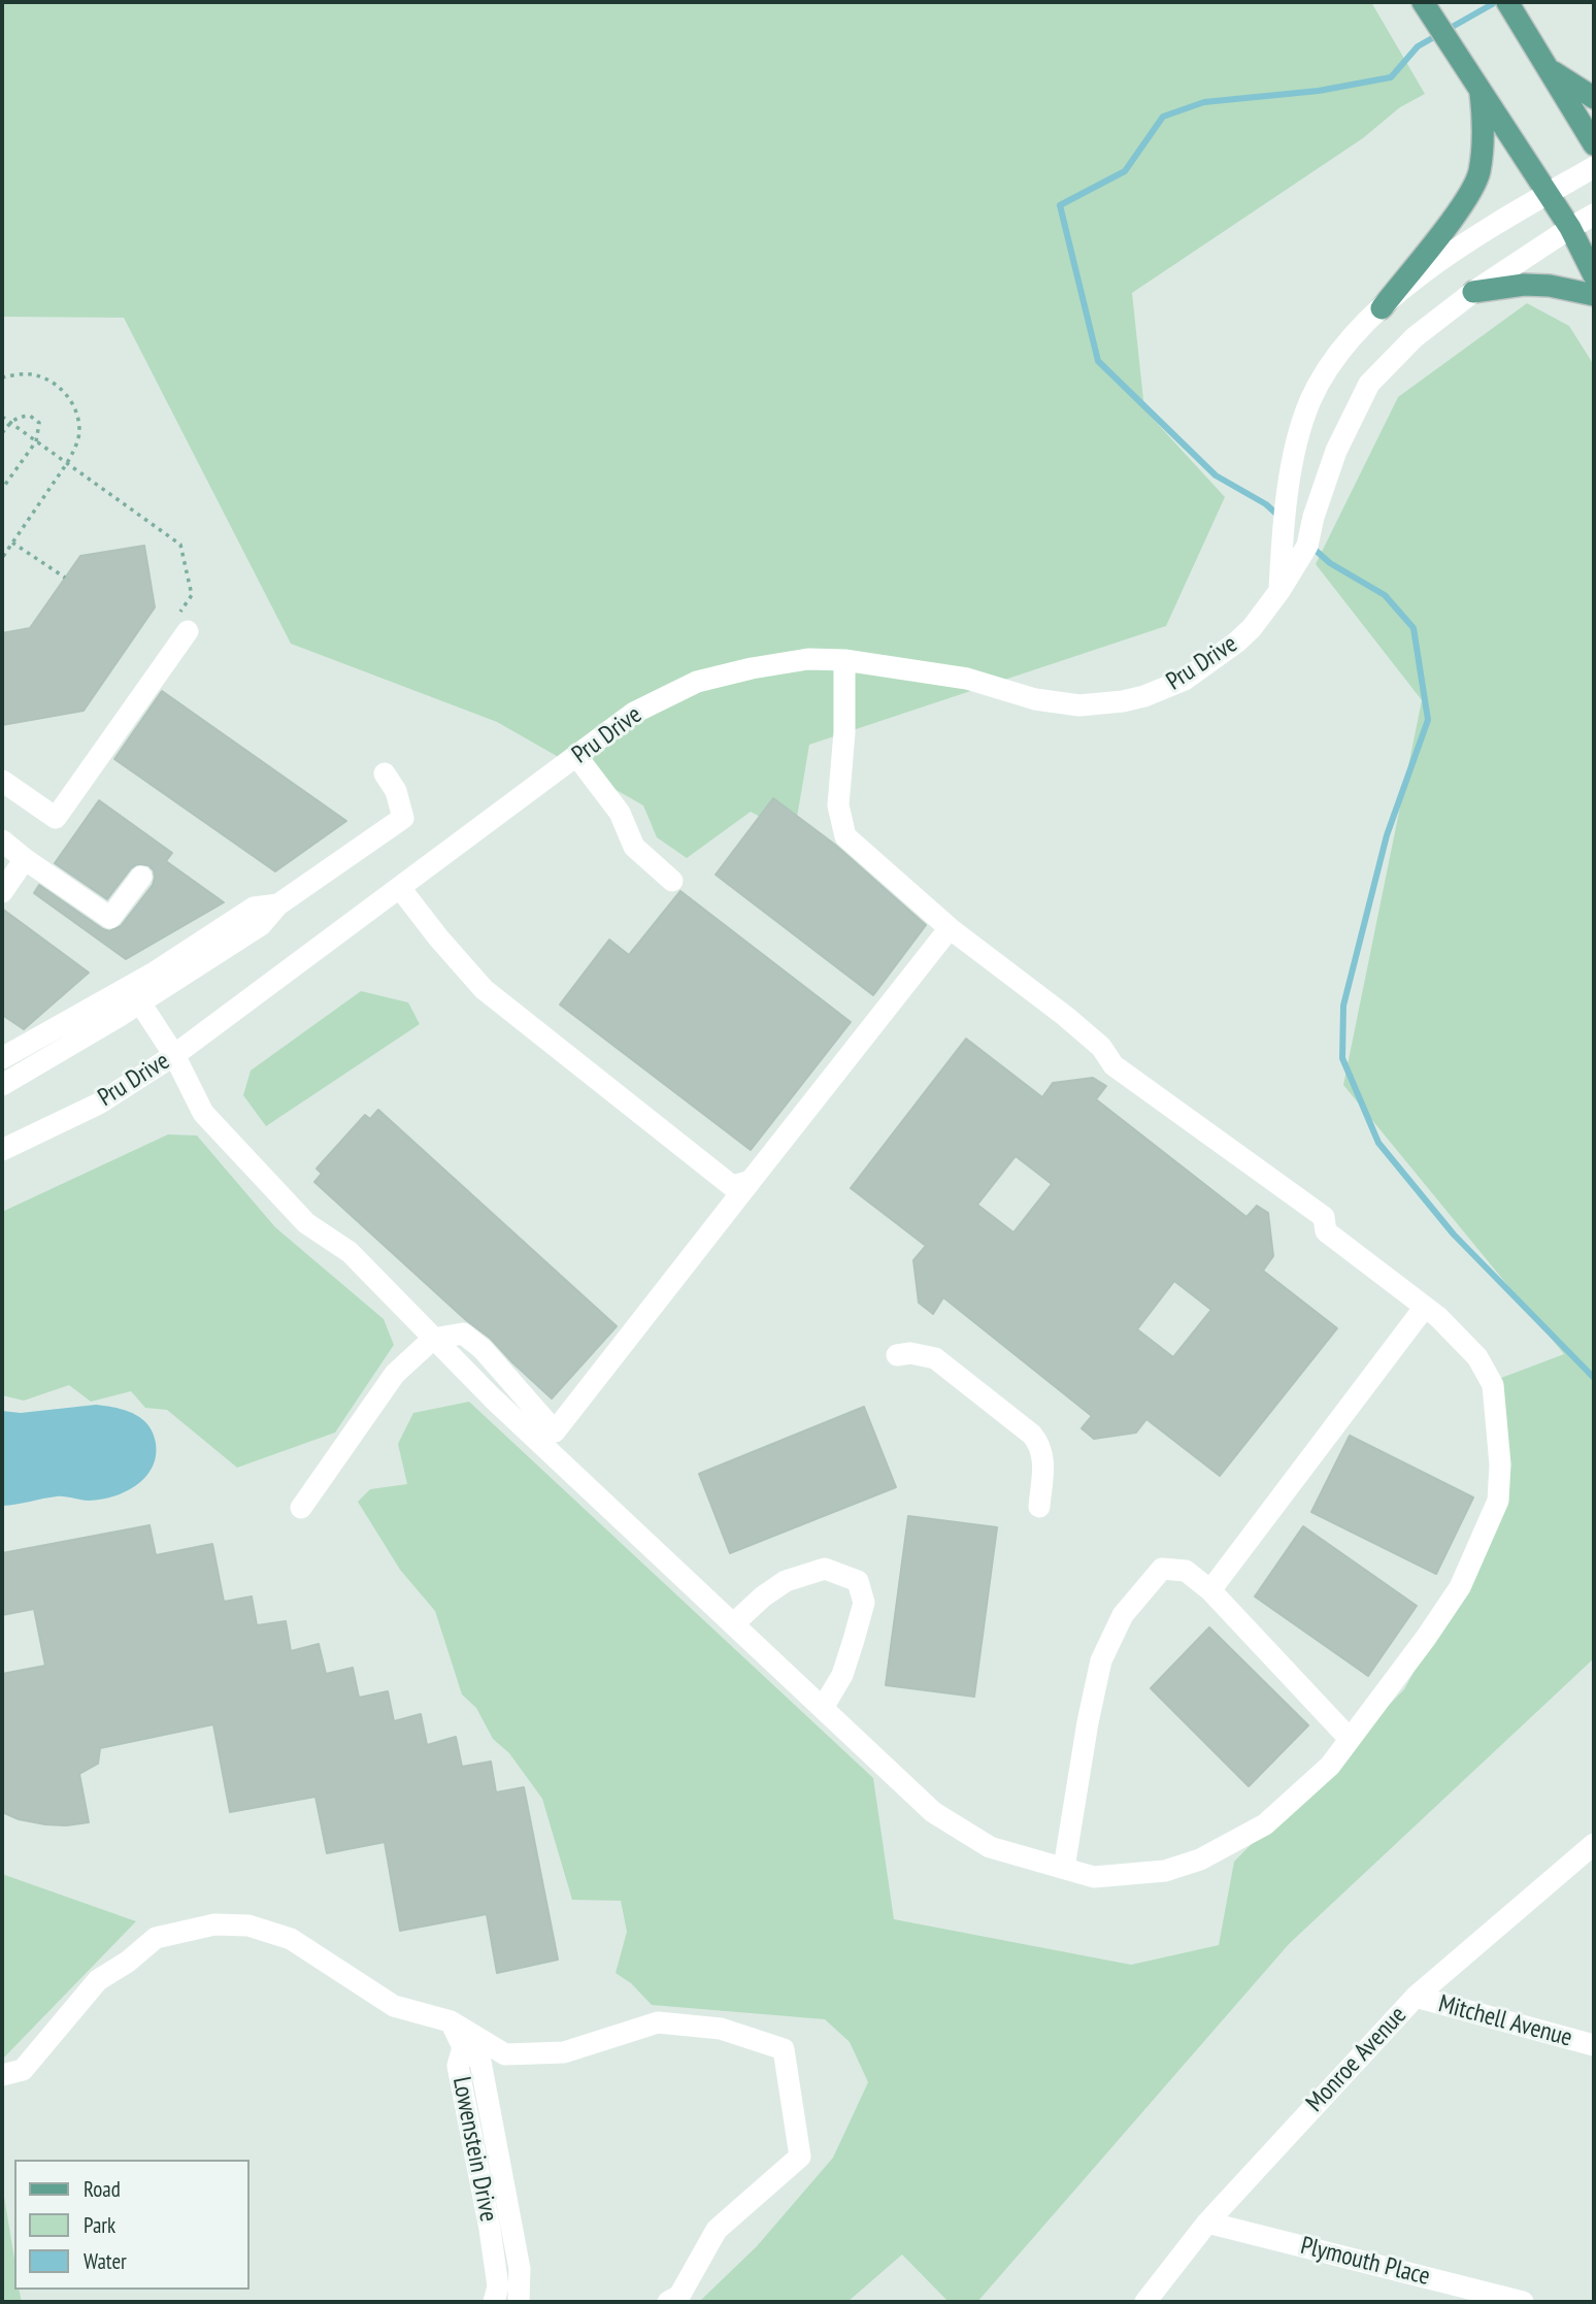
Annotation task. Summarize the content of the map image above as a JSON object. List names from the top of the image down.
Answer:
{
  "streets": {
    "street": [
      "Pru Drive",
      "Mitchell Avenue",
      "Monroe Avenue",
      "Lowenstein Drive",
      "Plymouth Place"
    ]
  },
  "crossings": [
    ["Mitchell Avenue", "Monroe Avenue"],
    ["Monroe Avenue", "Plymouth Place"]
  ],
  "legend": ["Road", "Park", "Water"]
}
